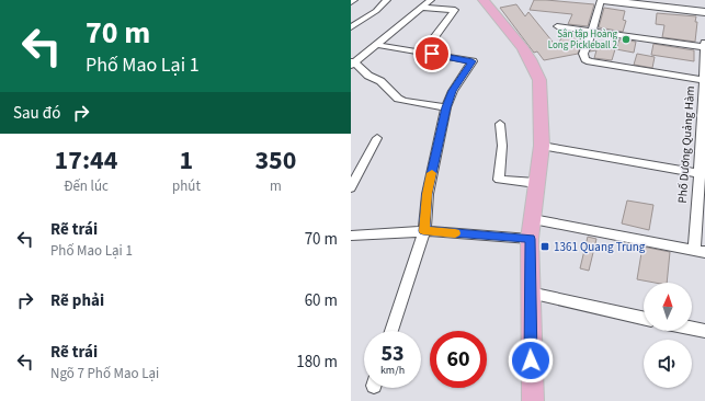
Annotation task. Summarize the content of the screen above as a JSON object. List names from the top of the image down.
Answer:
{
  "streets": {
    "street": ["Phố Dương Quảng Hàm"]
  },
  "places": {
    "other": ["Sân tập Hoàng Long Pickleball 2"],
    "transit": ["1361 Quang Trung"]
  },
  "north": "top",
  "page": {
    "turn": ["70 m", "Phố Mao Lại 1"],
    "then": "Sau đó",
    "eta": [
      "17:44",
      "Đến lúc",
      "1",
      "phút",
      "350",
      "m"
    ],
    "list": [
      {
        "name": "Rẽ trái",
        "note": "Phố Mao Lại 1",
        "value": "70 m"
      },
      {
        "name": "Rẽ phải",
        "value": "60 m"
      },
      {
        "name": "Rẽ trái",
        "note": "Ngõ 7 Phố Mao Lại",
        "value": "180 m"
      }
    ],
    "speed": "53 km/h",
    "limit": "60"
  }
}
